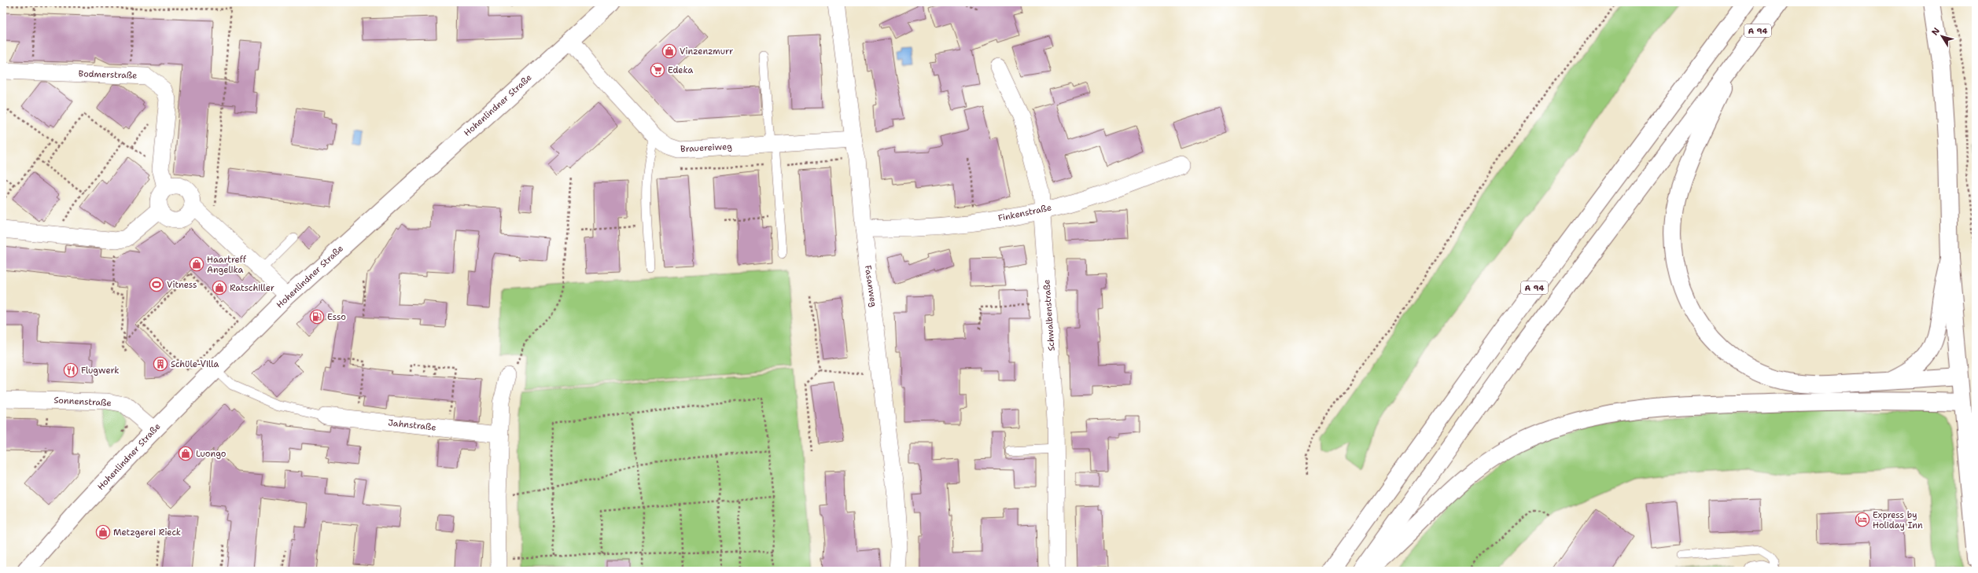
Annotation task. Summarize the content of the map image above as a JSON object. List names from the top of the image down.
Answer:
{
  "streets": {
    "main road": ["A 94", "Hohenlindner Straße"],
    "street": [
      "Bodmerstraße",
      "Brauereiweg",
      "Finkenstraße",
      "Fasanweg",
      "Schwalbenstraße",
      "Sonnenstraße",
      "Jahnstraße"
    ]
  },
  "crossings": [
    ["Hohenlindner Straße", "Brauereiweg"],
    ["Hohenlindner Straße", "Sonnenstraße"],
    ["Brauereiweg", "Fasanweg"],
    ["Finkenstraße", "Fasanweg"],
    ["Finkenstraße", "Schwalbenstraße"]
  ],
  "places": {
    "shop": [
      "Vinzenzmurr",
      "Haartreff Angelika",
      "Ratschiller",
      "Luongo",
      "Metzgerei Rieck"
    ],
    "supermarket": ["Edeka"],
    "sports": ["Vitness"],
    "fuel station": ["Esso"],
    "building": ["Schüle-Villa"],
    "restaurant": ["Flugwerk"],
    "hotel": ["Express by Holiday Inn"]
  },
  "north": "top left"
}
